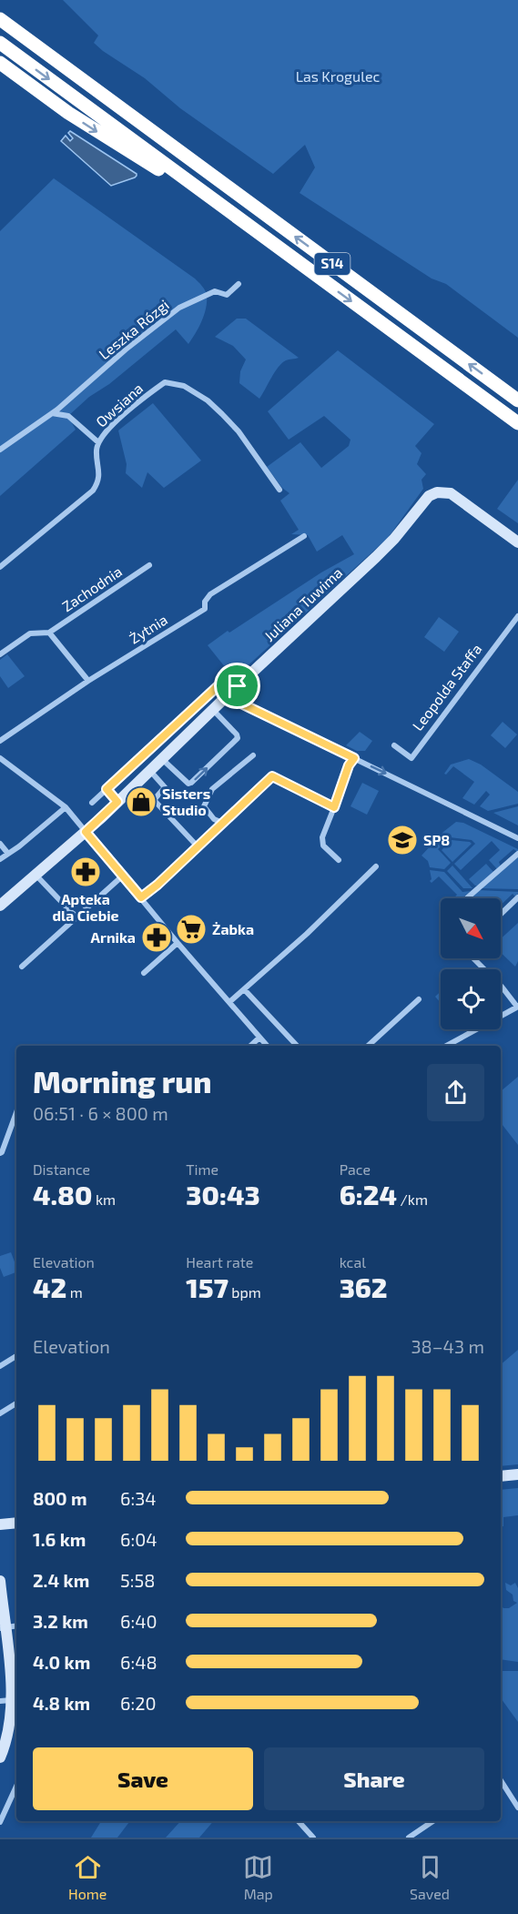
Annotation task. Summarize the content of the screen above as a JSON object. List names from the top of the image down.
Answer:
{
  "streets": {
    "highway": ["S14"],
    "street": [
      "Leszka Rózgi",
      "Owsiana",
      "Zachodnia",
      "Juliana Tuwima",
      "Żytnia",
      "Leopolda Staffa"
    ]
  },
  "parks": ["Las Krogulec"],
  "places": {
    "shop": ["Sisters Studio"],
    "school or university": ["SP8"],
    "pharmacy": ["Apteka dla Ciebie", "Arnika"],
    "supermarket": ["Żabka"]
  },
  "north": "bottom right",
  "page": {
    "heading": ["Morning run", "06:51 · 6 × 800 m"],
    "stats": [
      ["Distance", "4.80 km"],
      ["Time", "30:43"],
      ["Pace", "6:24 /km"],
      ["Elevation", "42 m"],
      ["Heart rate", "157 bpm"],
      ["kcal", "362"]
    ],
    "chart": ["Elevation", "38–43 m"],
    "list": [
      {
        "name": "800 m",
        "note": "6:34"
      },
      {
        "name": "1.6 km",
        "note": "6:04"
      },
      {
        "name": "2.4 km",
        "note": "5:58"
      },
      {
        "name": "3.2 km",
        "note": "6:40"
      },
      {
        "name": "4.0 km",
        "note": "6:48"
      },
      {
        "name": "4.8 km",
        "note": "6:20"
      }
    ],
    "buttons": ["Save", "Share"],
    "tabs": ["Home", "Map", "Saved"]
  }
}
